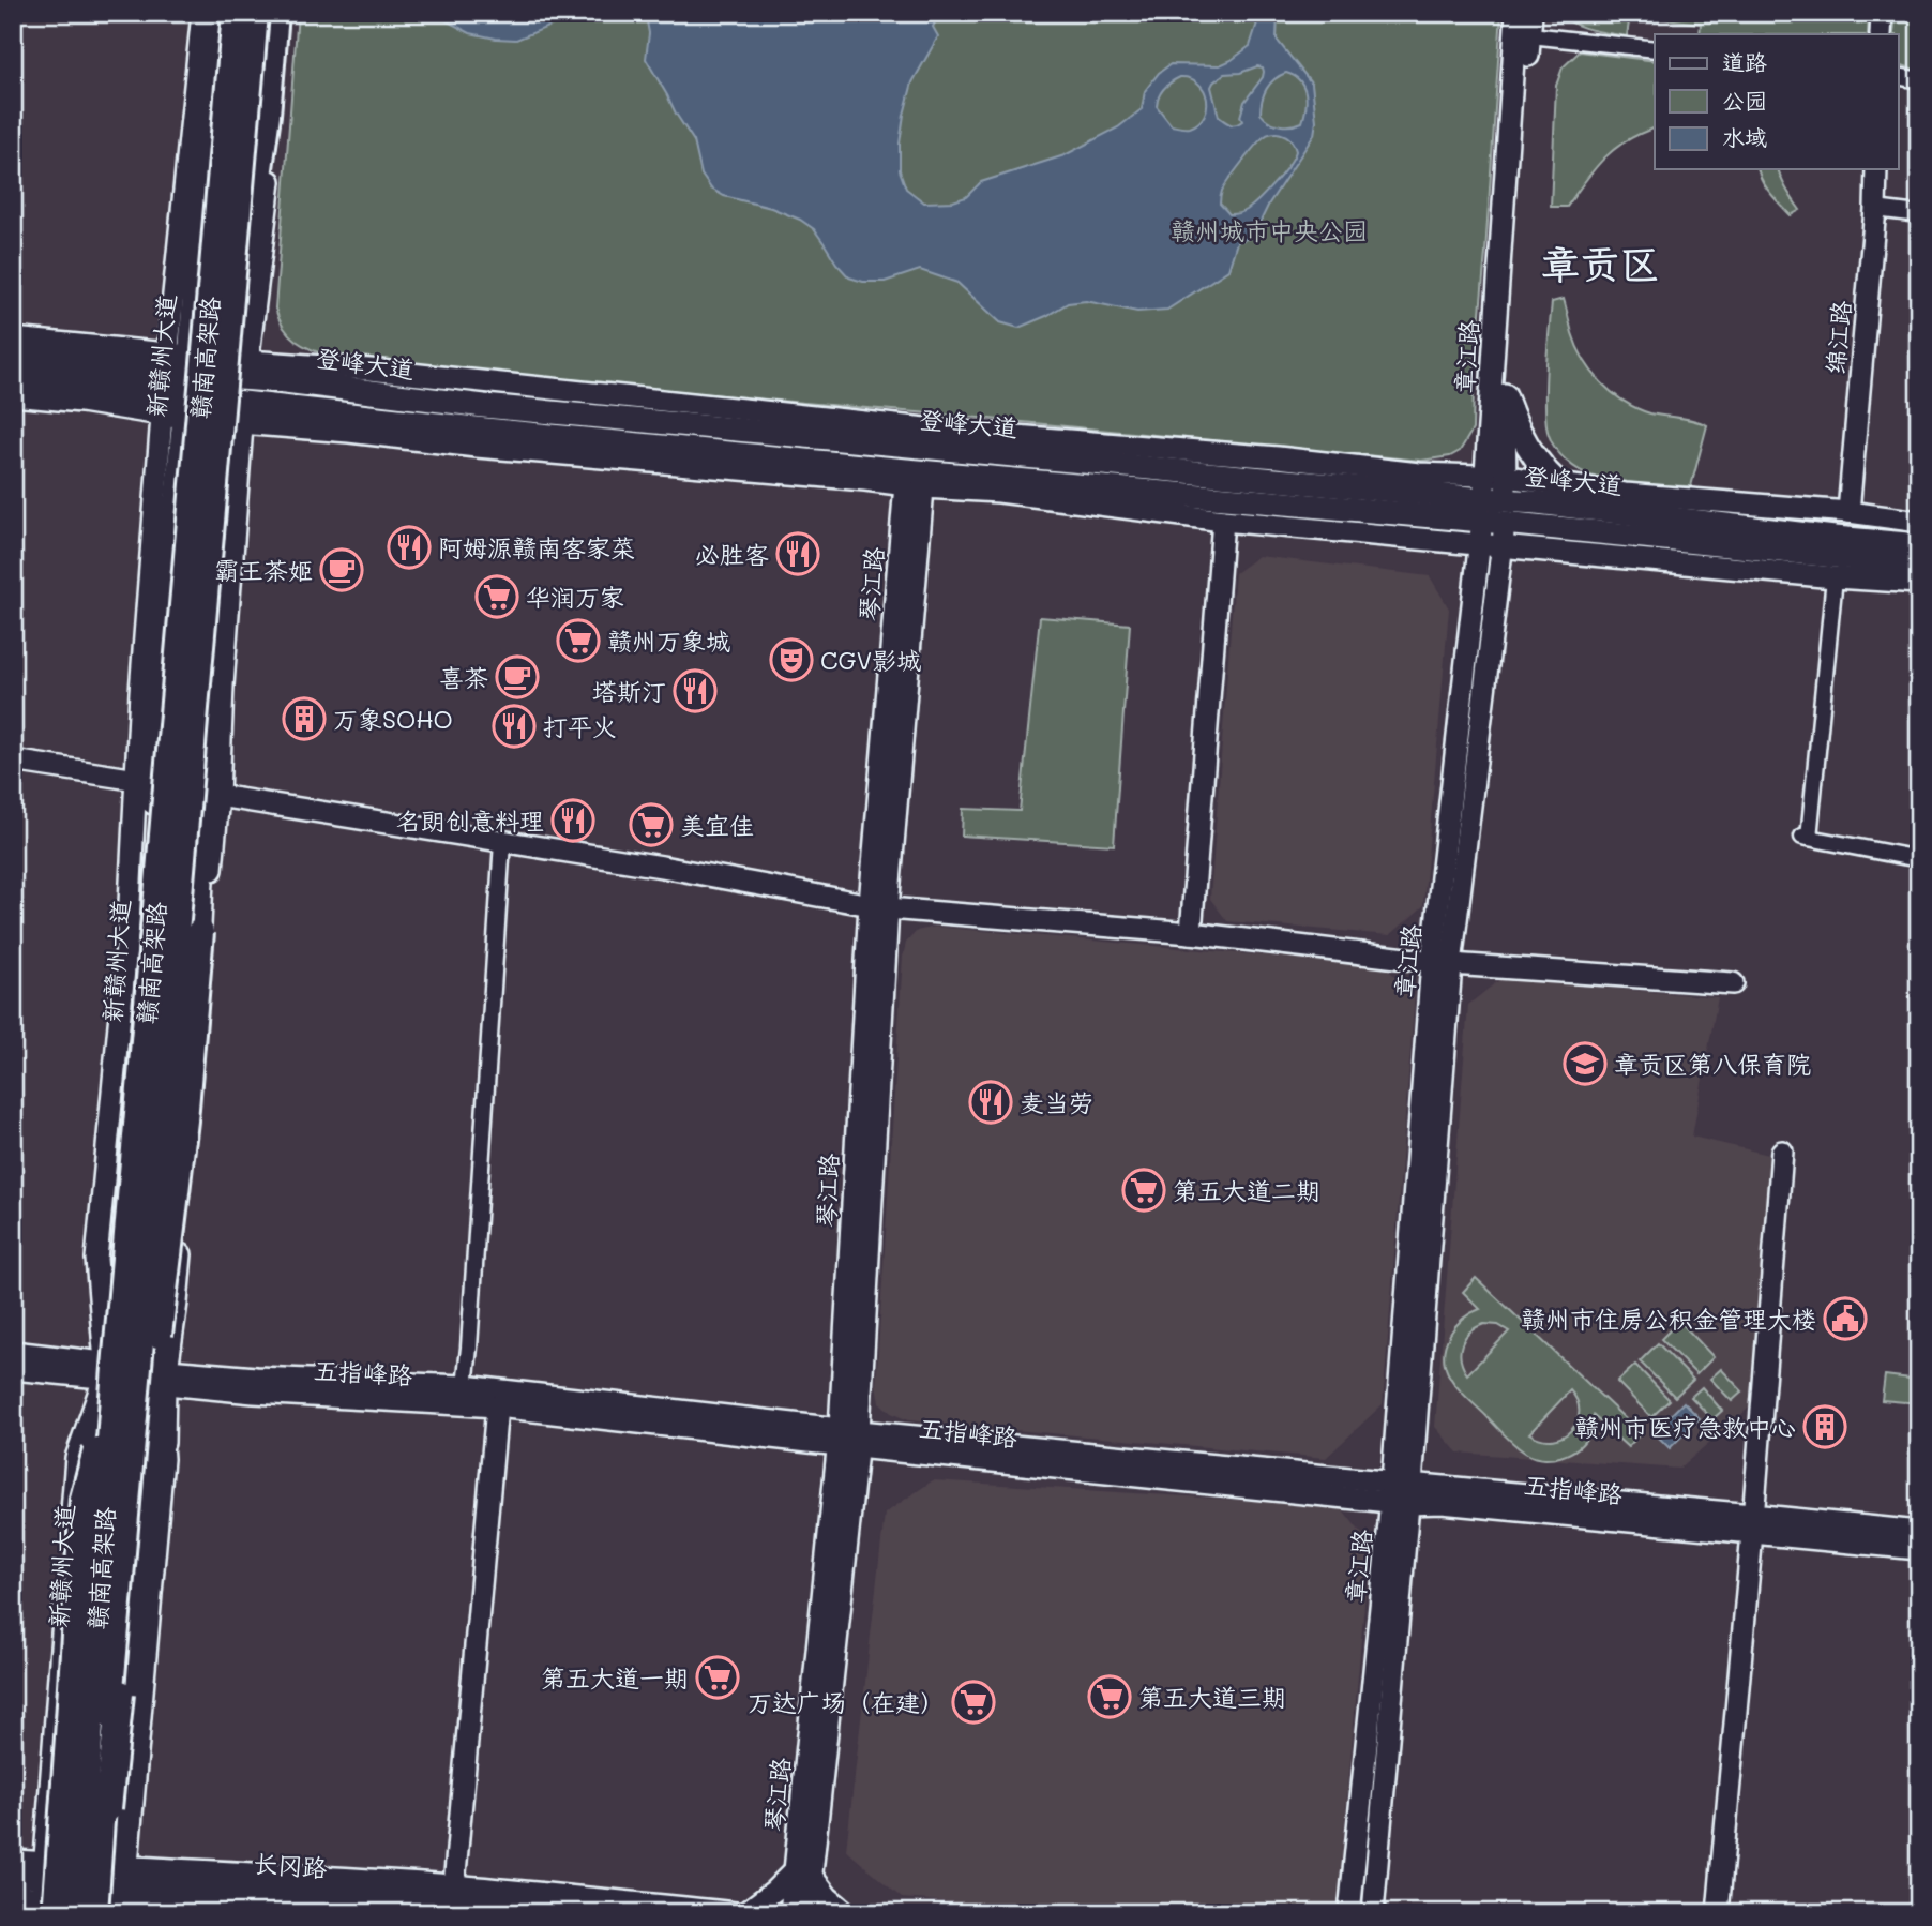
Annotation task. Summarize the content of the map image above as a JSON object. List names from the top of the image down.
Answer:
{
  "streets": {
    "highway": ["赣南高架路"],
    "main road": ["新赣州大道", "登峰大道", "长冈路"],
    "street": [
      "绵江路",
      "章江路",
      "琴江路",
      "五指峰路"
    ]
  },
  "crossings": [
    ["新赣州大道", "赣南高架路"],
    ["新赣州大道", "登峰大道"],
    ["新赣州大道", "五指峰路"],
    ["新赣州大道", "长冈路"],
    ["章江路", "登峰大道"],
    ["章江路", "五指峰路"],
    ["赣南高架路", "长冈路"],
    ["登峰大道", "琴江路"],
    ["琴江路", "五指峰路"]
  ],
  "districts": ["章贡区"],
  "parks": ["赣州城市中央公园"],
  "places": {
    "restaurant": [
      "阿姆源赣南客家菜",
      "必胜客",
      "塔斯汀",
      "打平火",
      "名朗创意料理",
      "麦当劳"
    ],
    "cafe": ["霸王茶姬", "喜茶"],
    "supermarket": [
      "华润万家",
      "赣州万象城",
      "美宜佳",
      "第五大道二期",
      "第五大道一期",
      "第五大道三期",
      "万达广场（在建）"
    ],
    "theatre": ["CGV影城"],
    "building": ["万象SOHO", "赣州市医疗急救中心"],
    "school or university": ["章贡区第八保育院"],
    "public building": ["赣州市住房公积金管理大楼"]
  },
  "legend": ["道路", "公园", "水域"]
}
